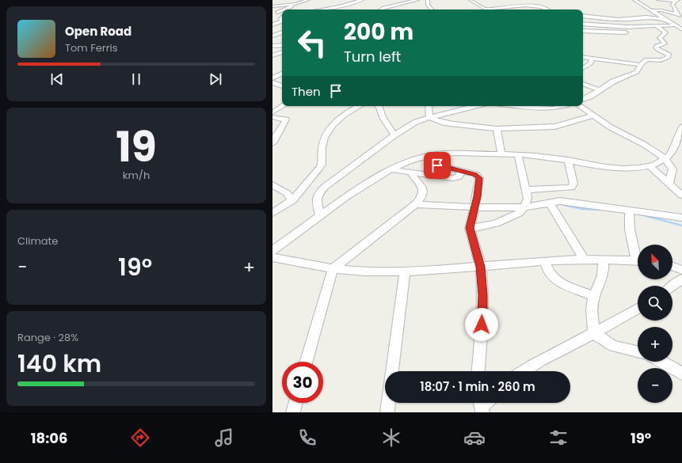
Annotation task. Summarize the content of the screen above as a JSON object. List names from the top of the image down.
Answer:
{
  "north": "top left",
  "page": {
    "turn": ["200 m", "Turn left"],
    "song": ["Open Road", "Tom Ferris"],
    "then": "Then",
    "tile": [
      ["19", "km/h"],
      "Climate",
      ["Range · 28%", "140 km"]
    ],
    "map_buttons": ["+", "−"],
    "heat": ["−", "19°", "+"],
    "limit": "30",
    "trip": "18:07 · 1 min · 260 m",
    "tabs": ["18:06", "19°"]
  }
}
